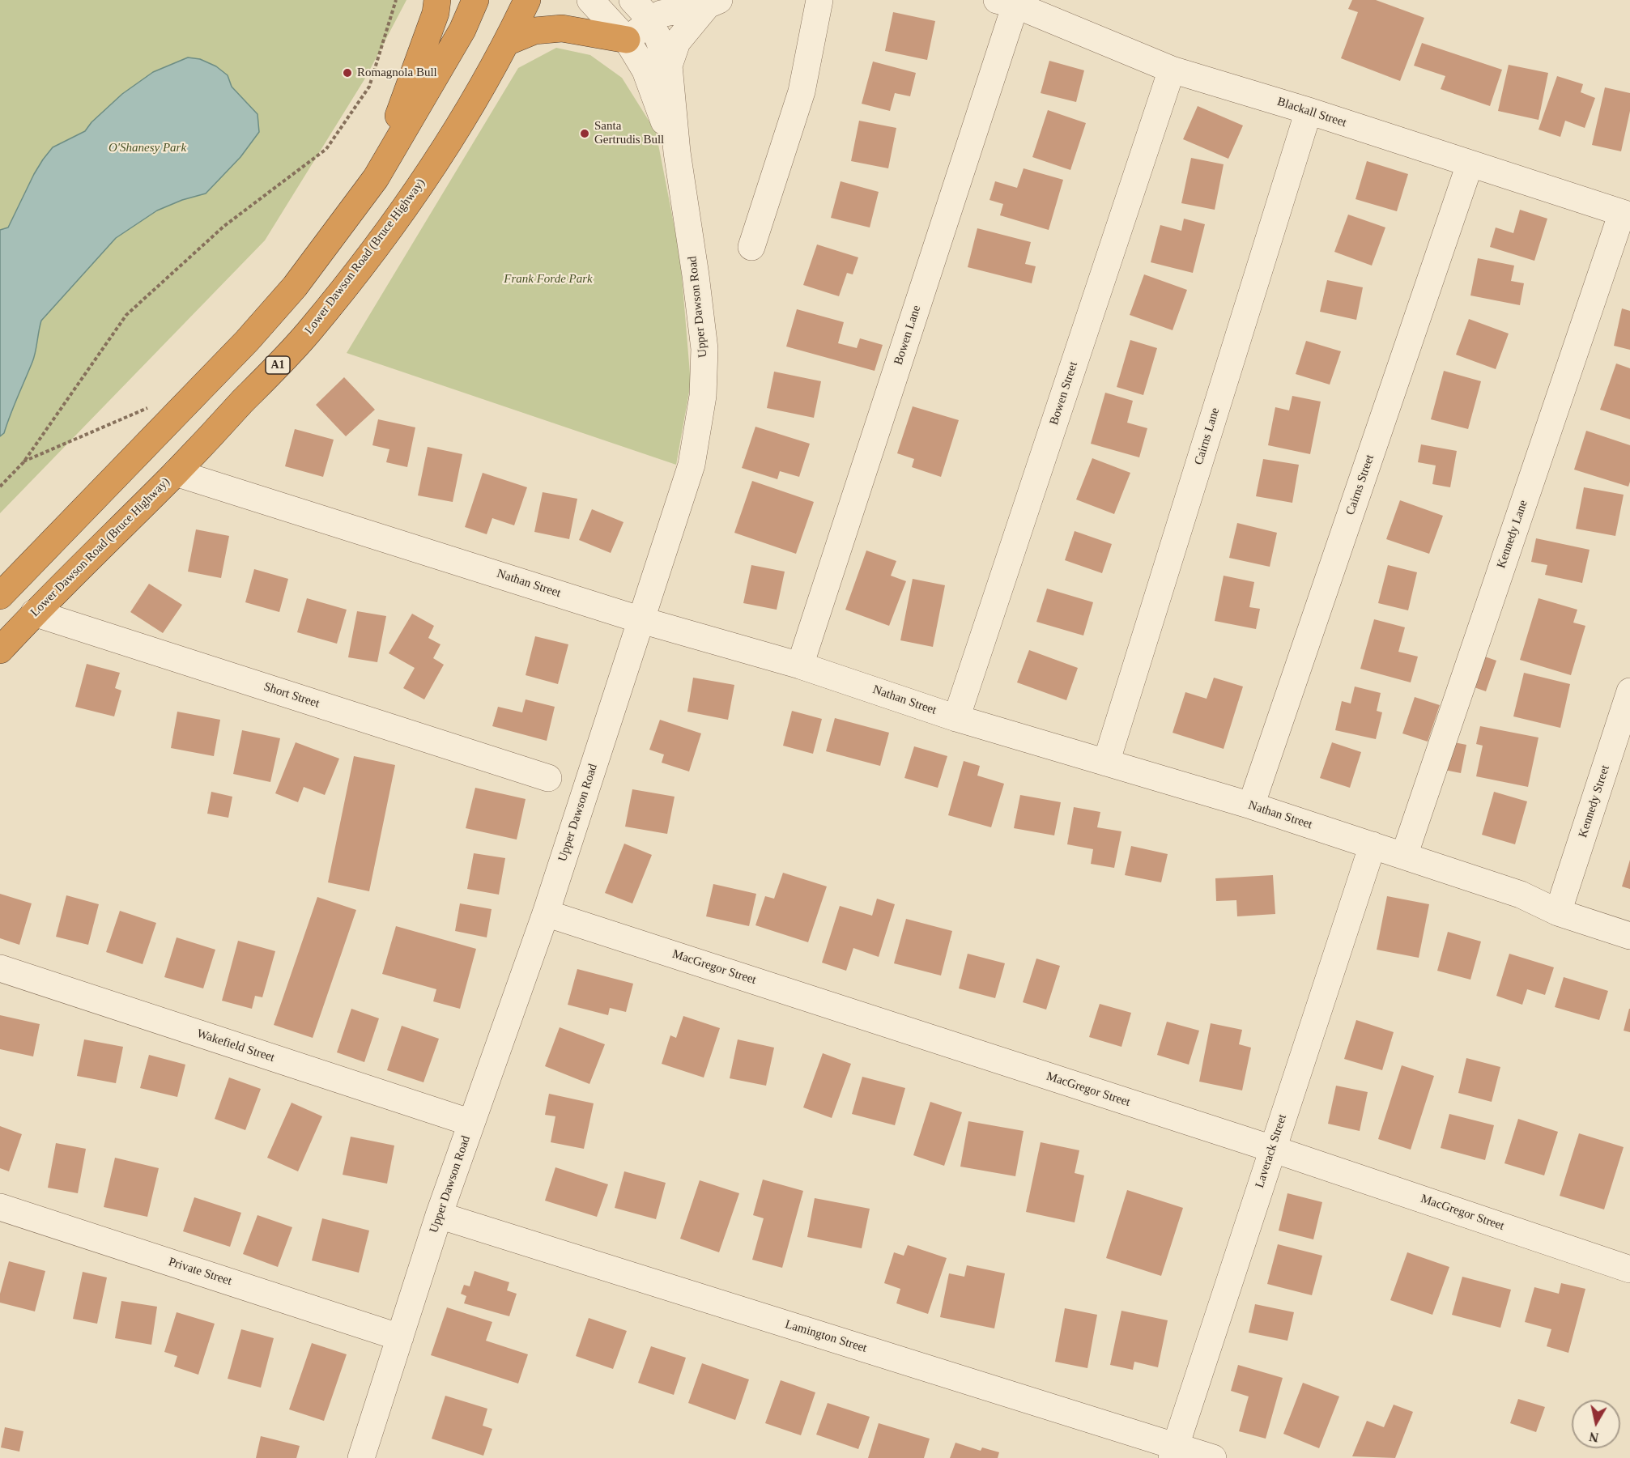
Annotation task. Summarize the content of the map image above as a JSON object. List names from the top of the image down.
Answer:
{
  "streets": {
    "highway": ["Lower Dawson Road (Bruce Highway)", "A1"],
    "street": [
      "Blackall Street",
      "Upper Dawson Road",
      "Bowen Lane",
      "Bowen Street",
      "Cairns Lane",
      "Cairns Street",
      "Kennedy Lane",
      "Nathan Street",
      "Short Street",
      "Kennedy Street",
      "MacGregor Street",
      "Wakefield Street",
      "Laverack Street",
      "Private Street",
      "Lamington Street"
    ]
  },
  "crossings": [
    ["Blackall Street", "Bowen Lane"],
    ["Blackall Street", "Bowen Street"],
    ["Blackall Street", "Cairns Lane"],
    ["Blackall Street", "Cairns Street"],
    ["Blackall Street", "Kennedy Lane"],
    ["Lower Dawson Road (Bruce Highway)", "Nathan Street"],
    ["Lower Dawson Road (Bruce Highway)", "Short Street"],
    ["Upper Dawson Road", "Nathan Street"],
    ["Upper Dawson Road", "MacGregor Street"],
    ["Upper Dawson Road", "Wakefield Street"],
    ["Upper Dawson Road", "Private Street"],
    ["Upper Dawson Road", "Lamington Street"],
    ["Bowen Lane", "Nathan Street"],
    ["Bowen Street", "Nathan Street"],
    ["Cairns Lane", "Nathan Street"],
    ["Cairns Street", "Nathan Street"],
    ["Kennedy Lane", "Nathan Street"],
    ["Nathan Street", "Kennedy Street"],
    ["Nathan Street", "Laverack Street"],
    ["MacGregor Street", "Laverack Street"],
    ["Laverack Street", "Lamington Street"]
  ],
  "parks": ["O'Shanesy Park", "Frank Forde Park"],
  "places": ["Romagnola Bull", "Santa Gertrudis Bull"],
  "north": "bottom"
}
